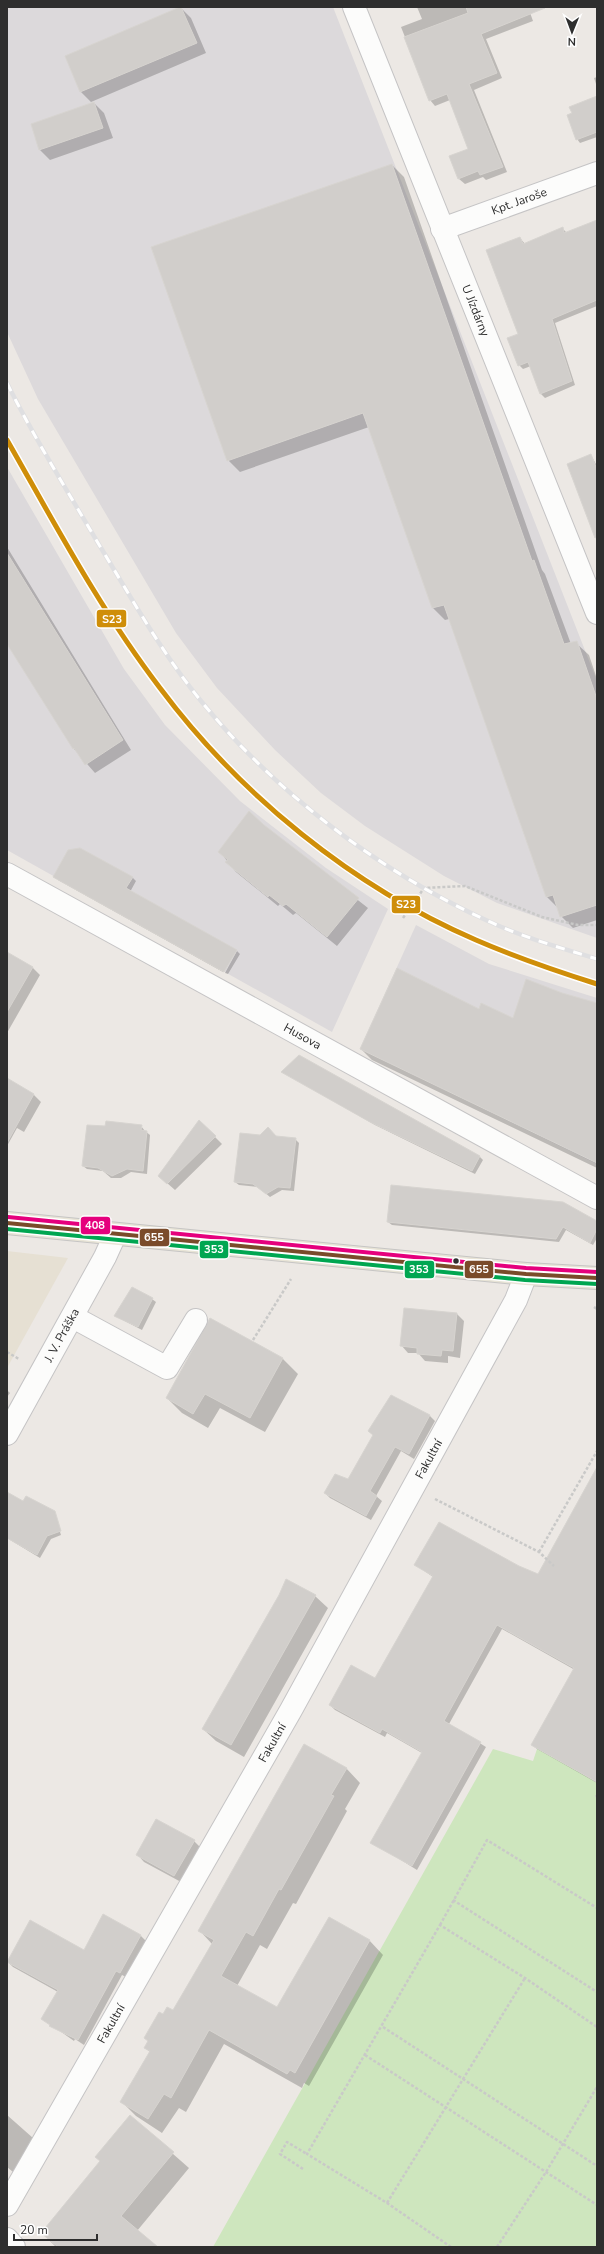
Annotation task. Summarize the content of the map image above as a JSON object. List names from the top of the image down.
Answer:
{
  "streets": {
    "street": [
      "Kpt. Jaroše",
      "U Jízdárny",
      "Husova",
      "J. V. Práška",
      "Fakultní"
    ]
  },
  "crossings": [
    ["Kpt. Jaroše", "U Jízdárny"]
  ],
  "lines": [
    "transit line S23",
    "transit line 408",
    "transit line 655",
    "transit line 353"
  ],
  "scale_bar": "20 m",
  "north": "bottom"
}
